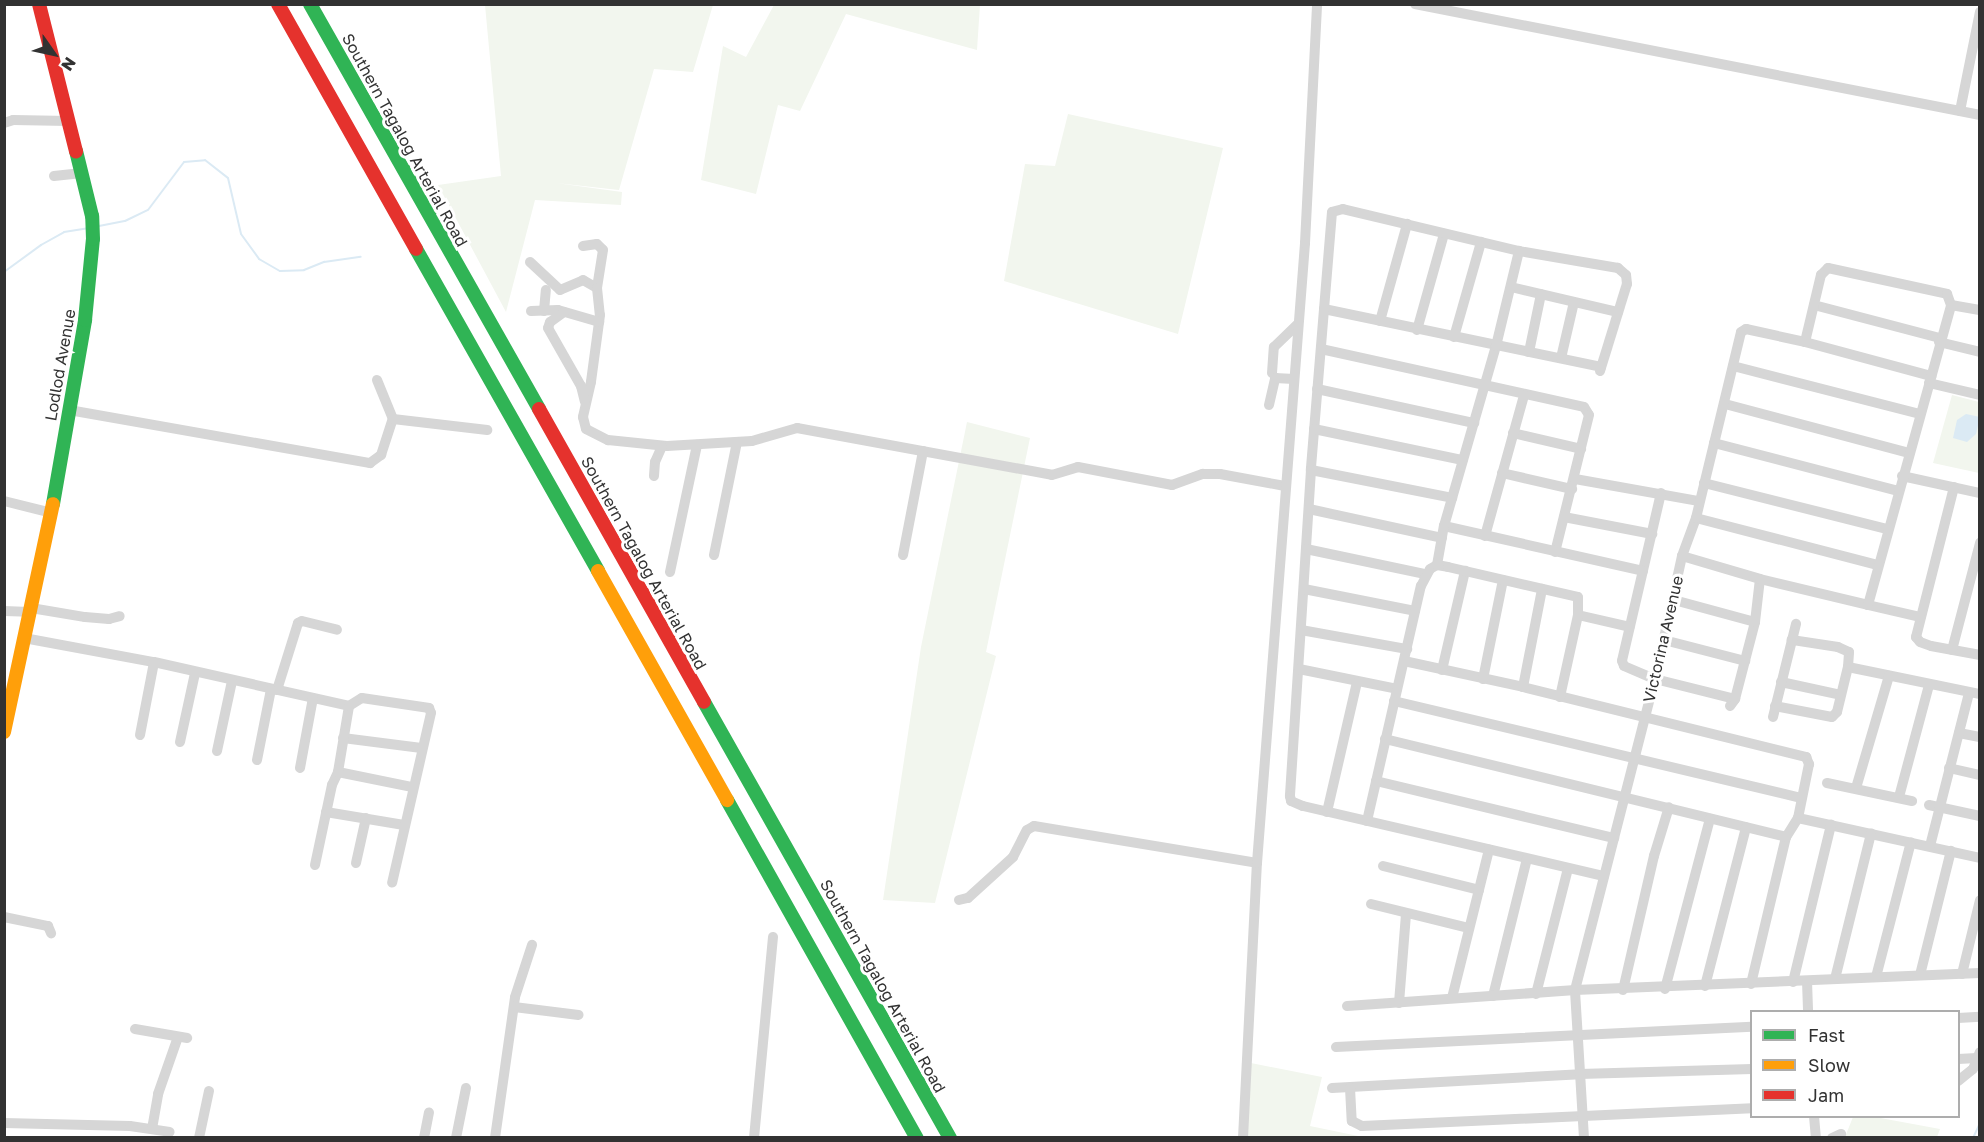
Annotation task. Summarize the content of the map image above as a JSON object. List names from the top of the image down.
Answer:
{
  "streets": {
    "main road": ["Southern Tagalog Arterial Road", "Lodlod Avenue"],
    "street": ["Victorina Avenue"]
  },
  "legend": ["Fast", "Slow", "Jam"],
  "north": "bottom right"
}
